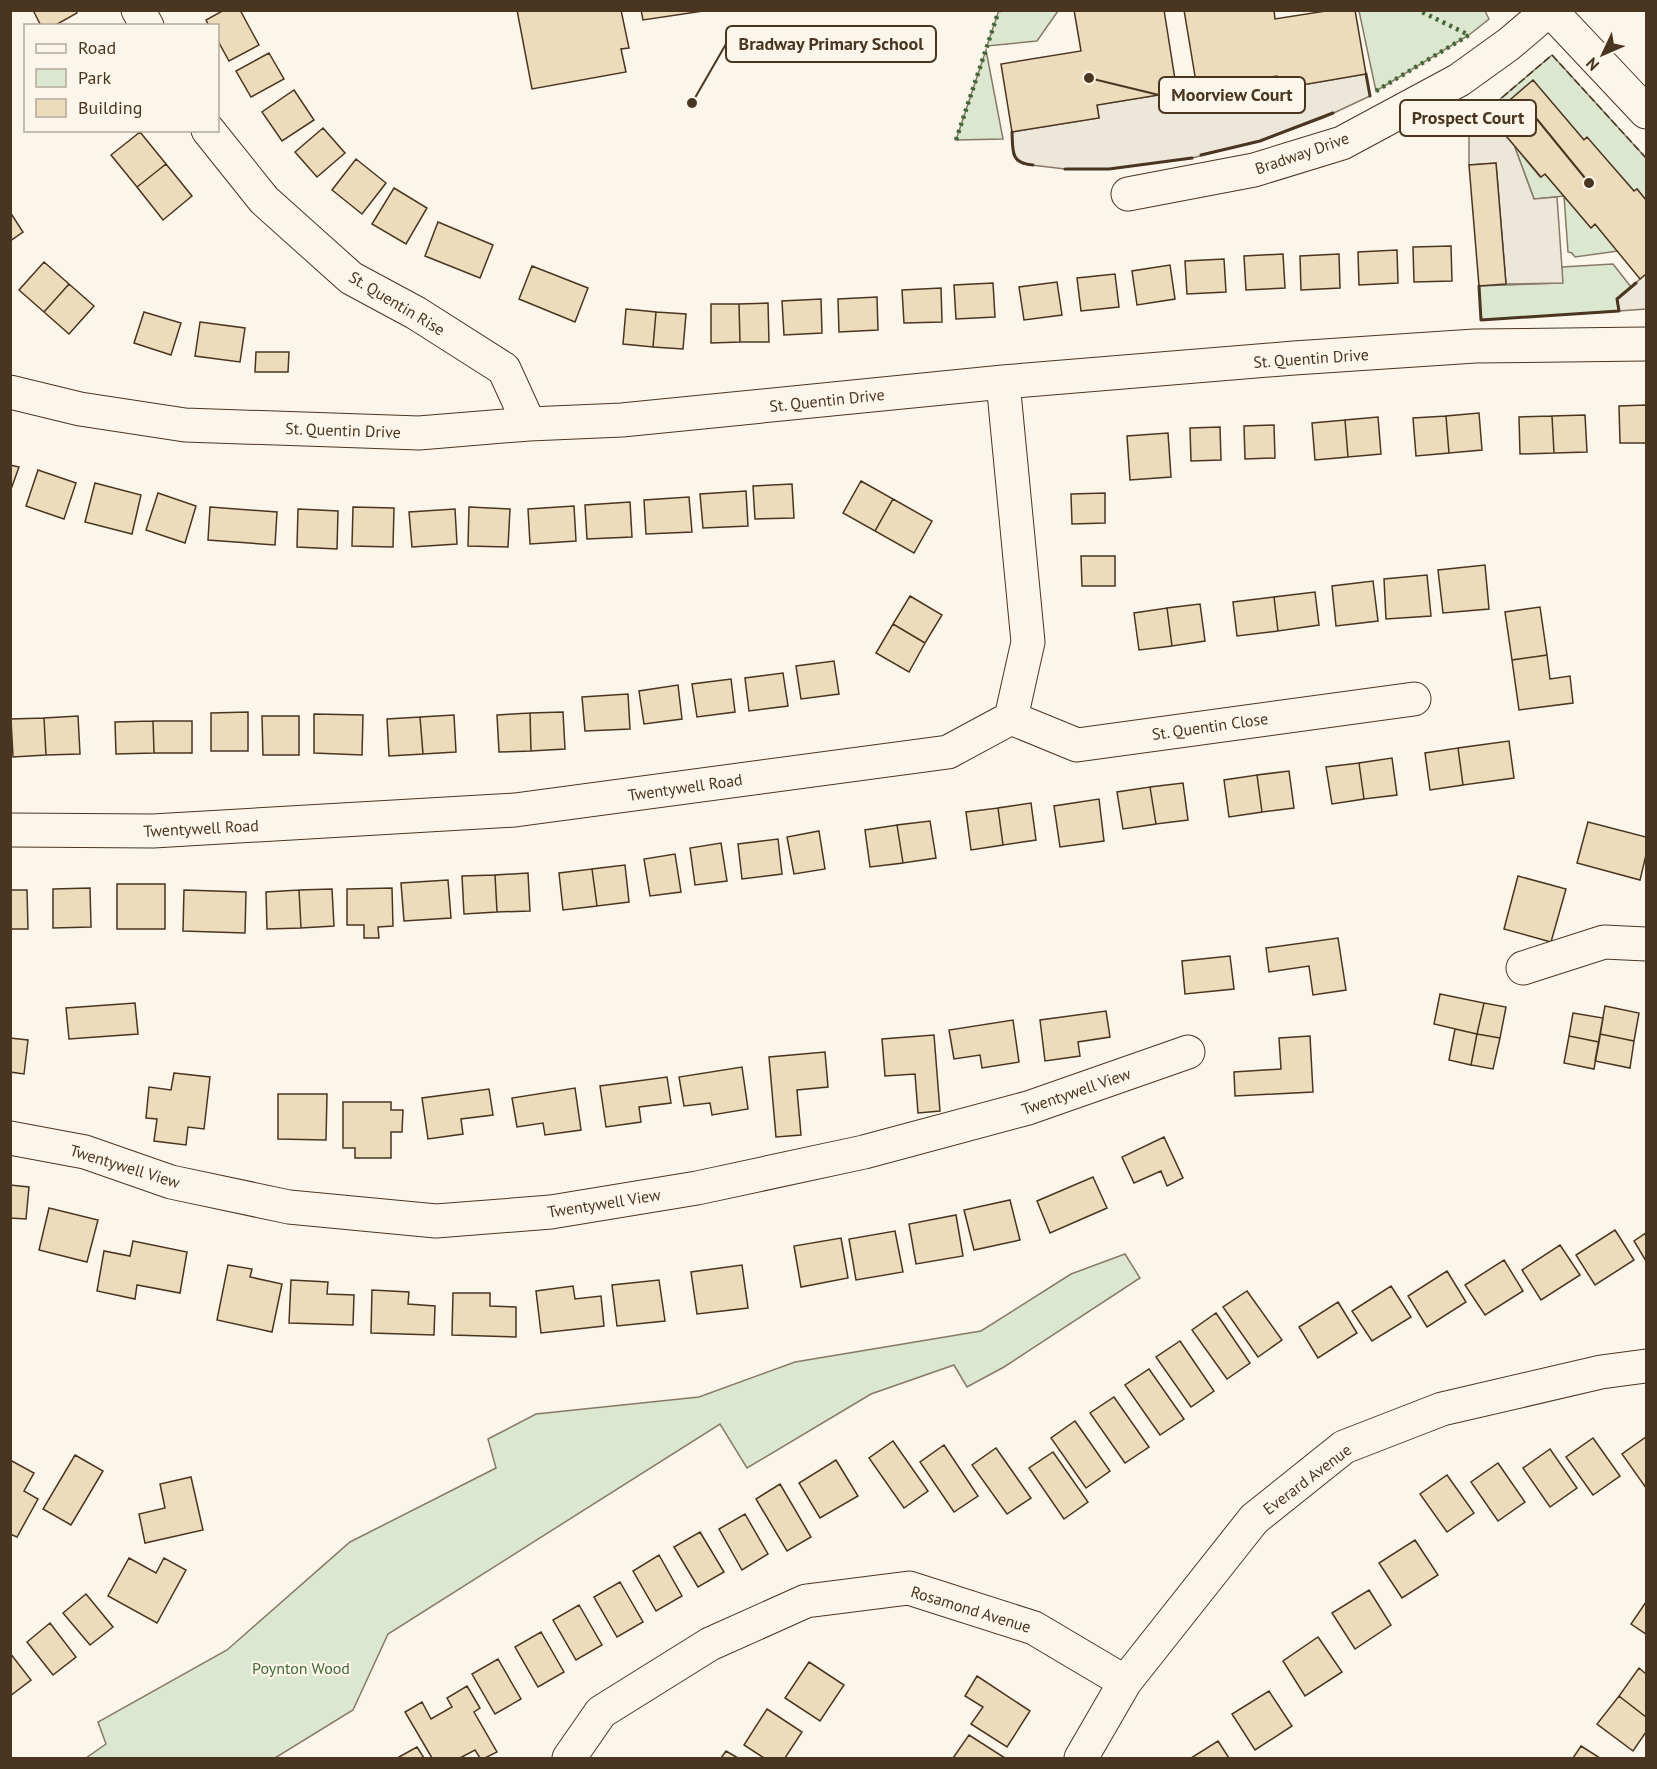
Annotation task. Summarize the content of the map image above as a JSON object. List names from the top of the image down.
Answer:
{
  "streets": {
    "street": [
      "Bradway Drive",
      "St. Quentin Rise",
      "St. Quentin Drive",
      "St. Quentin Close",
      "Twentywell Road",
      "Twentywell View",
      "Everard Avenue",
      "Rosamond Avenue"
    ]
  },
  "crossings": [
    ["St. Quentin Rise", "St. Quentin Drive"],
    ["St. Quentin Close", "Twentywell Road"],
    ["Everard Avenue", "Rosamond Avenue"]
  ],
  "parks": ["Poynton Wood"],
  "places": ["Moorview Court", "Bradway Primary School", "Prospect Court"],
  "legend": ["Road", "Park", "Building"],
  "north": "bottom left"
}
